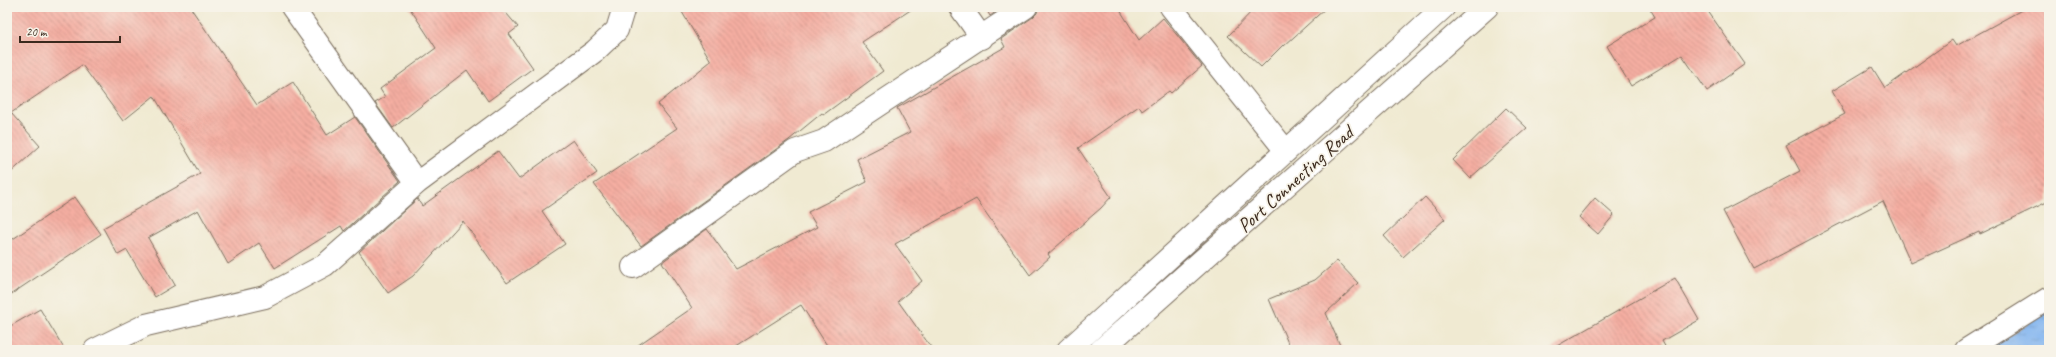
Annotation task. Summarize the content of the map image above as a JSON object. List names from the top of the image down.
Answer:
{
  "streets": {
    "main road": ["Port Connecting Road"]
  },
  "scale_bar": "20 m"
}
